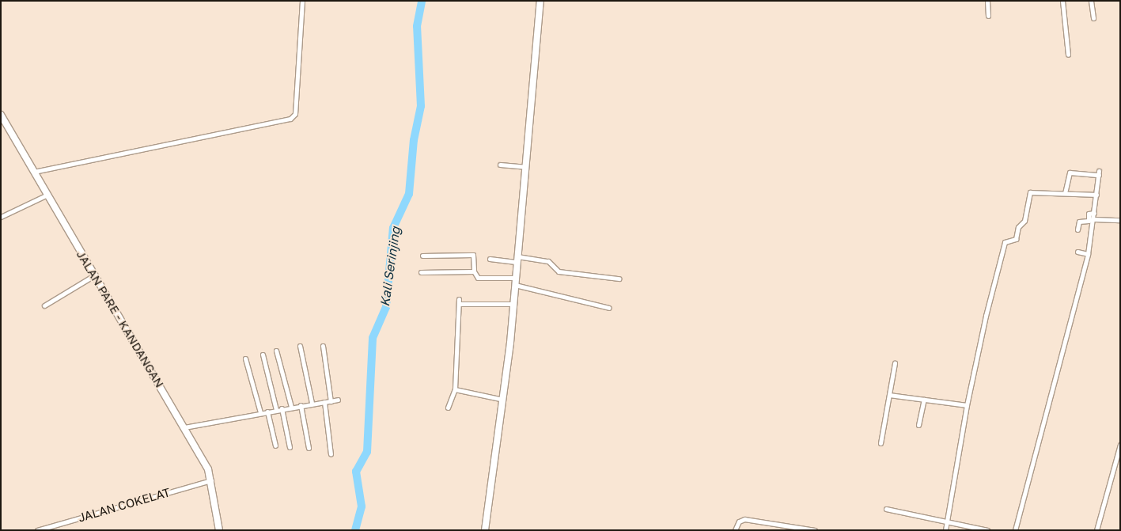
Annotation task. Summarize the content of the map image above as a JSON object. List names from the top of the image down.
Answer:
{
  "streets": {
    "street": ["JALAN PARE - KANDANGAN", "JALAN COKELAT"]
  },
  "crossings": [
    ["JALAN PARE - KANDANGAN", "JALAN COKELAT"]
  ],
  "water": ["Kali Serinjing"]
}
